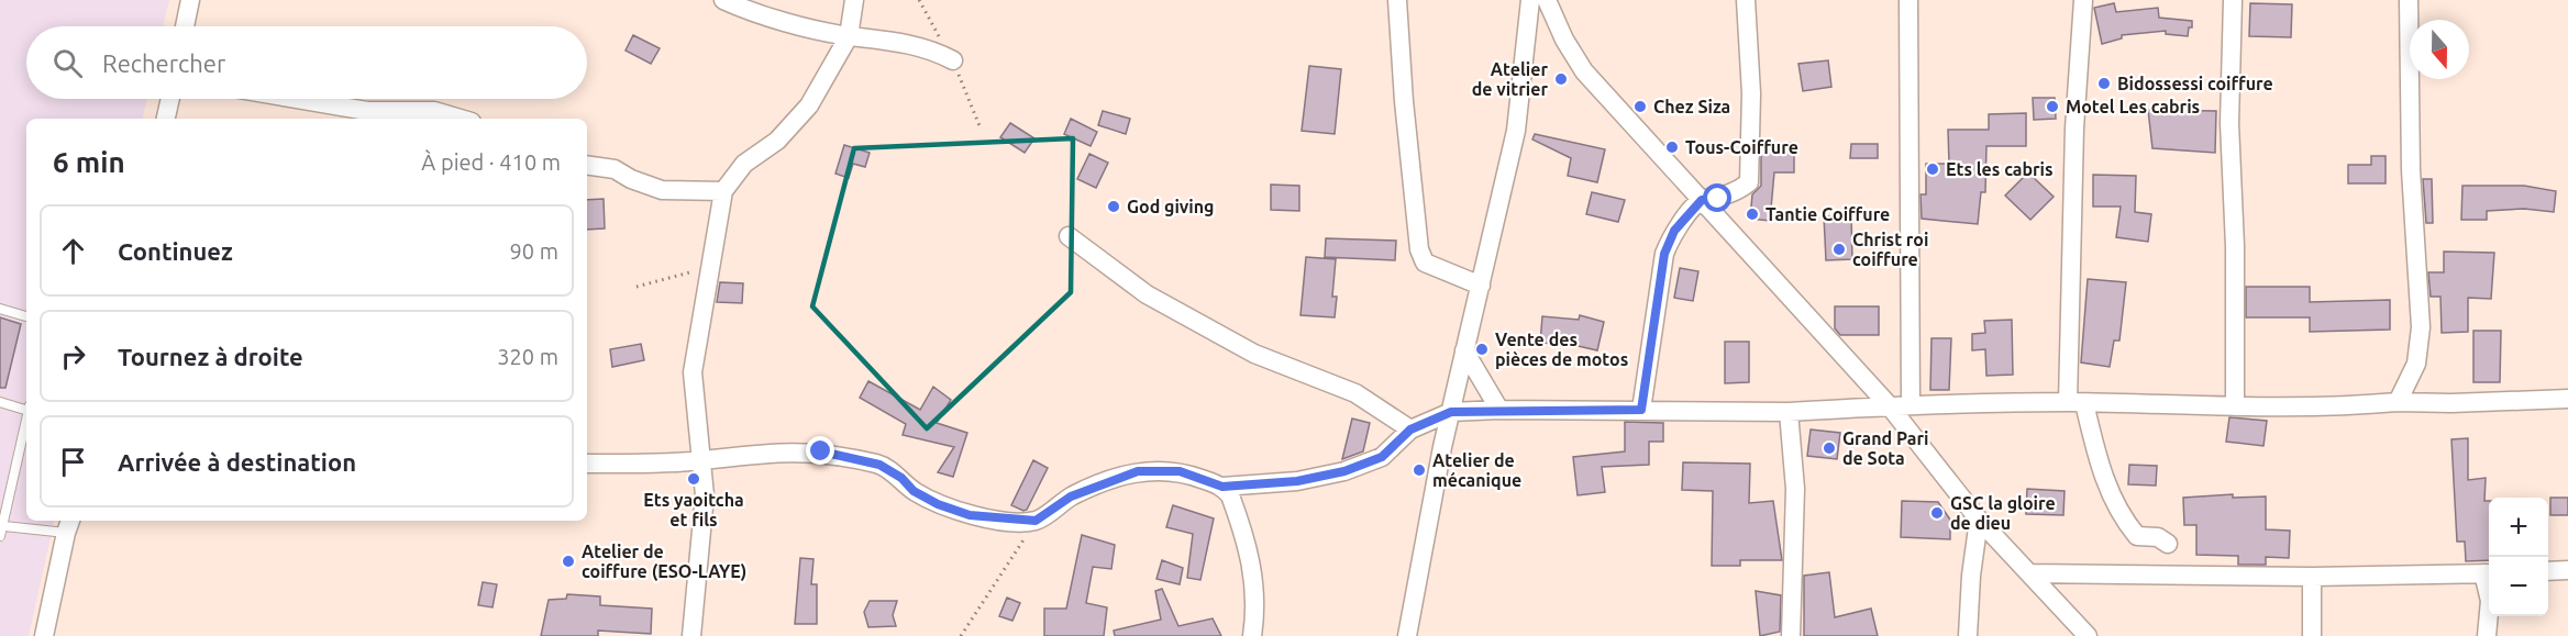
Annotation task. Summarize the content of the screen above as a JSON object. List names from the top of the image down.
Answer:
{
  "places": [
    "Atelier de vitrier",
    "Bidossessi coiffure",
    "Chez Siza",
    "Motel Les cabris",
    "Tous-Coiffure",
    "Ets les cabris",
    "God giving",
    "Tantie Coiffure",
    "Christ roi coiffure",
    "Vente des pièces de motos",
    "Grand Pari de Sota",
    "Atelier de mécanique",
    "Ets yaoitcha et fils",
    "GSC la gloire de dieu",
    "Atelier de coiffure (ESO-LAYE)"
  ],
  "north": "bottom",
  "page": {
    "search": "Rechercher",
    "heading": ["6 min", "À pied · 410 m"],
    "list": [
      ["Continuez", "90 m"],
      ["Tournez à droite", "320 m"],
      "Arrivée à destination"
    ],
    "map_buttons": ["+", "−"]
  }
}
